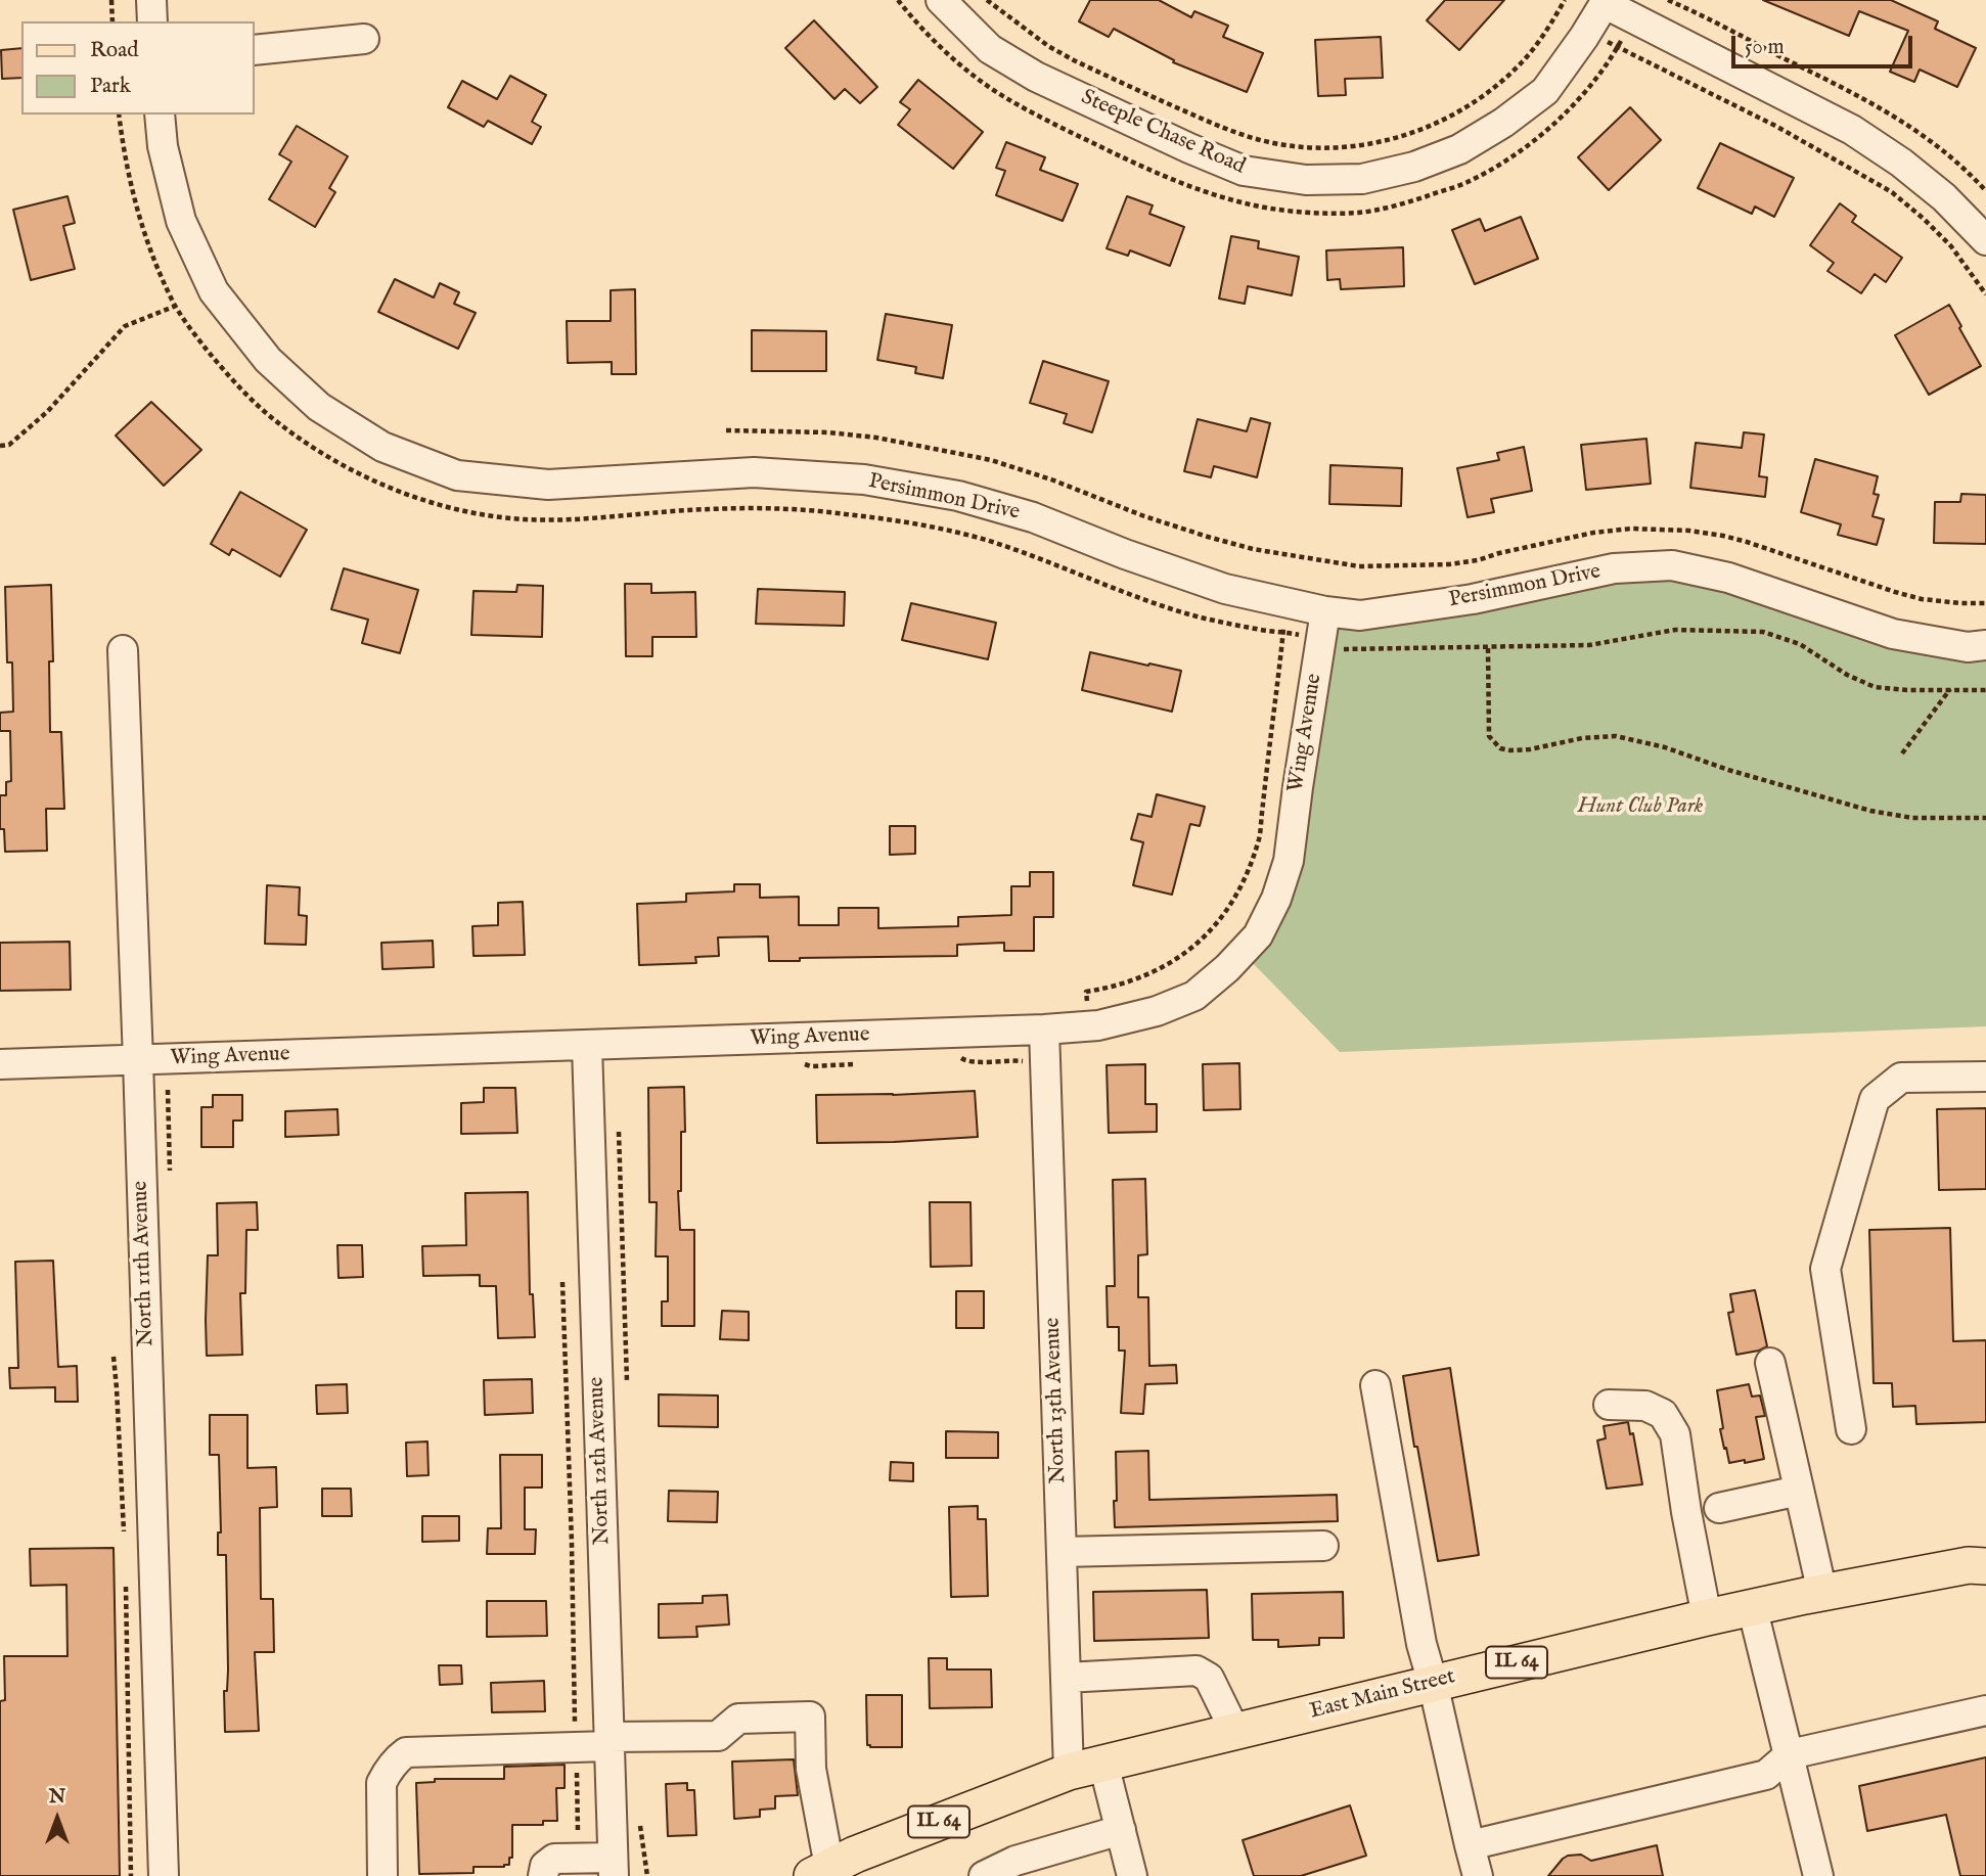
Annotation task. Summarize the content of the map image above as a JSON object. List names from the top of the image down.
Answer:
{
  "streets": {
    "main road": ["IL 64", "East Main Street"],
    "street": [
      "Steeple Chase Road",
      "Persimmon Drive",
      "Wing Avenue",
      "North 11th Avenue",
      "North 13th Avenue",
      "North 12th Avenue"
    ]
  },
  "crossings": [
    ["Persimmon Drive", "Wing Avenue"],
    ["Wing Avenue", "North 11th Avenue"],
    ["Wing Avenue", "North 13th Avenue"],
    ["Wing Avenue", "North 12th Avenue"],
    ["North 13th Avenue", "East Main Street"]
  ],
  "parks": ["Hunt Club Park"],
  "legend": ["Road", "Park"],
  "scale_bar": "50 m",
  "north": "top"
}
